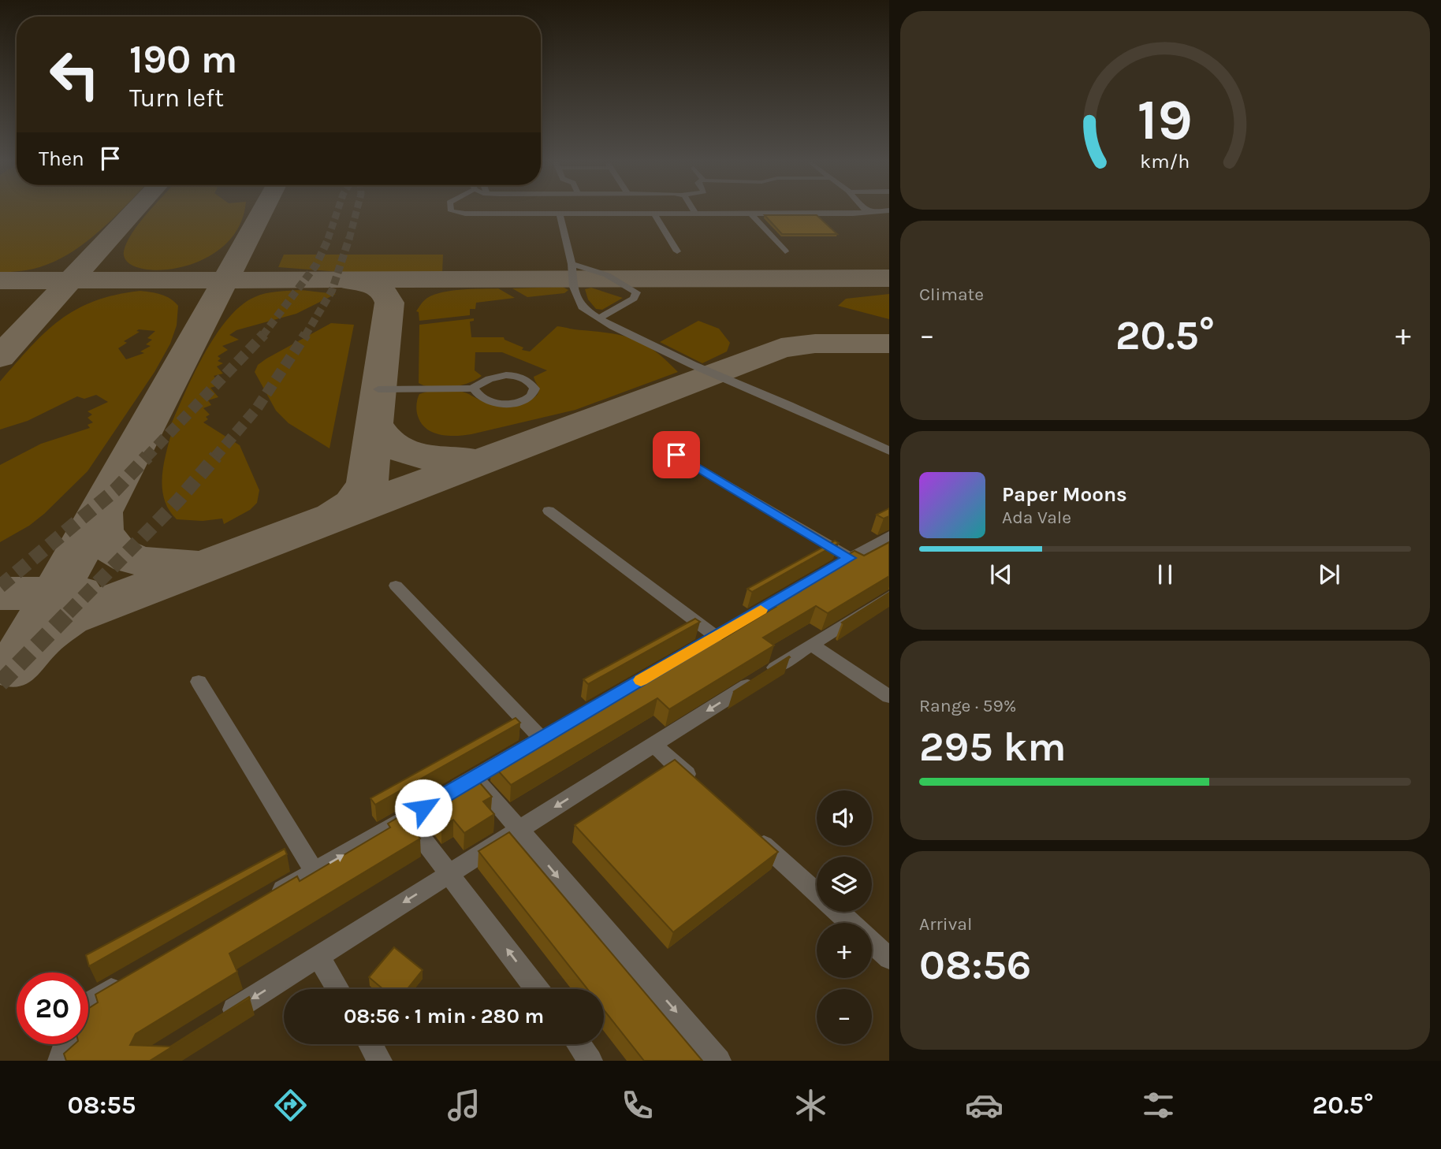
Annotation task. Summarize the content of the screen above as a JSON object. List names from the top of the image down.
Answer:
{
  "page": {
    "turn": ["190 m", "Turn left"],
    "then": "Then",
    "tile": [
      "Climate",
      ["Range · 59%", "295 km"],
      ["Arrival", "08:56"]
    ],
    "heat": ["−", "20.5°", "+"],
    "song": ["Paper Moons", "Ada Vale"],
    "map_buttons": ["+", "−"],
    "limit": "20",
    "trip": "08:56 · 1 min · 280 m",
    "tabs": ["08:55", "20.5°"],
    "gauge": ["19", "km/h"]
  }
}
